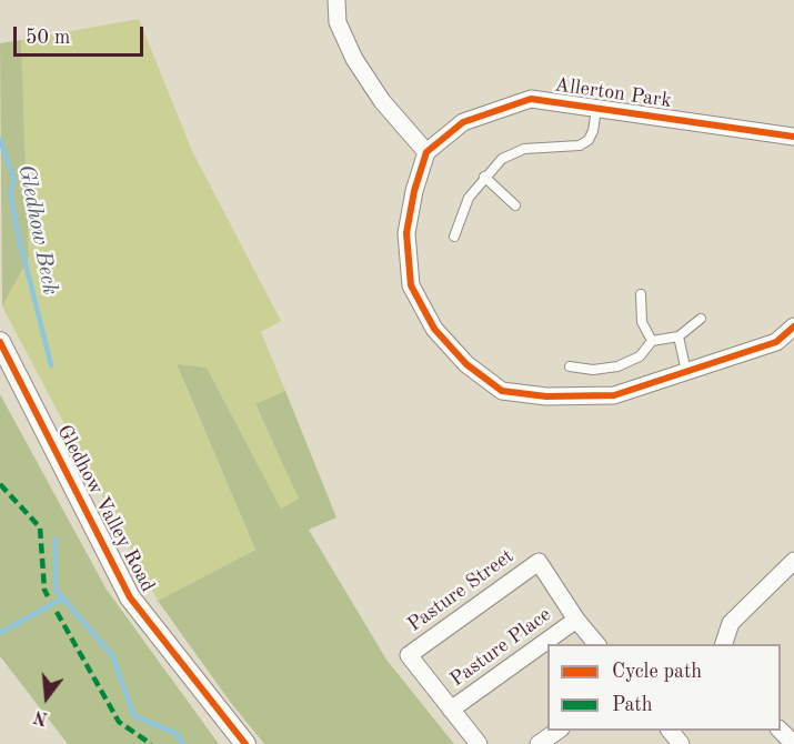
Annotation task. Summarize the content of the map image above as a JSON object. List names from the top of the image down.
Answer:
{
  "streets": {
    "street": [
      "Allerton Park",
      "Gledhow Valley Road",
      "Pasture Street",
      "Pasture Place"
    ]
  },
  "crossings": [
    ["Pasture Street", "Pasture Place"]
  ],
  "water": ["Gledhow Beck"],
  "legend": ["Cycle path", "Path"],
  "scale_bar": "50 m",
  "north": "bottom"
}
